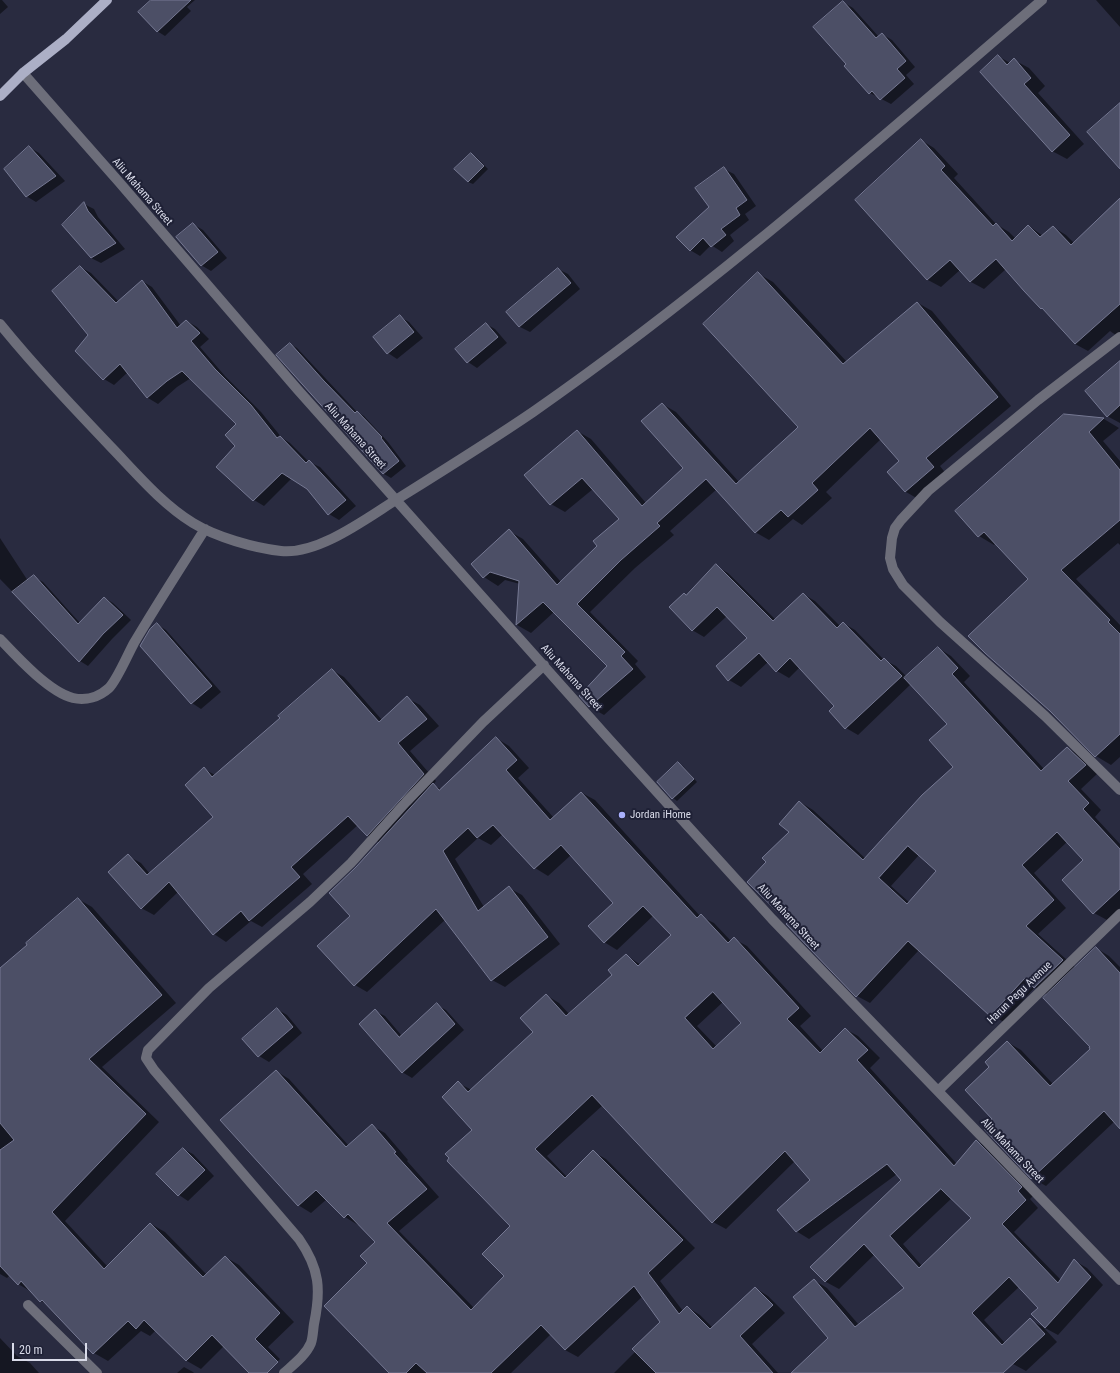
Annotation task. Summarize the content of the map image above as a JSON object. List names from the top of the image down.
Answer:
{
  "streets": {
    "street": ["Aliu Mahama Street", "Harun Pegu Avenue"]
  },
  "crossings": [
    ["Aliu Mahama Street", "Harun Pegu Avenue"]
  ],
  "places": ["Jordan iHome"],
  "scale_bar": "20 m"
}
